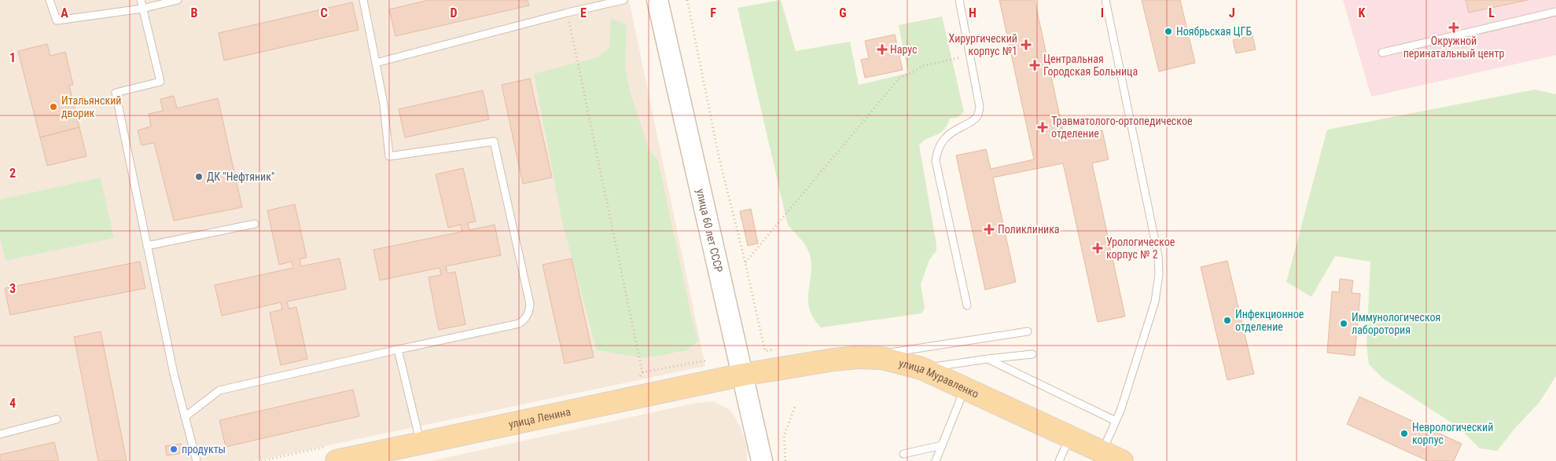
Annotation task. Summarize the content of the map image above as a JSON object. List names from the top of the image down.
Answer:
{
  "streets": {
    "main road": ["улица 60 лет СССР", "улица Муравленко", "улица Ленина"]
  },
  "crossings": [
    ["улица 60 лет СССР", "улица Муравленко"],
    ["улица 60 лет СССР", "улица Ленина"],
    ["улица Муравленко", "улица Ленина"]
  ],
  "places": {
    "health": [
      "Окружной перинатальный центр",
      "Хирургический корпус №1",
      "Нарус",
      "Центральная Городская Больница",
      "Травматолого-ортопедическое отделение",
      "Поликлиника",
      "Урологическое корпус № 2"
    ],
    "other": [
      "Ноябрьская ЦГБ",
      "Итальянский дворик",
      "ДК \"Нефтяник\"",
      "Инфекционное отделение",
      "Иммунологическоя лаборотория",
      "Неврологический корпус",
      "продукты"
    ]
  },
  "grid": {
    "columns": [
      "A",
      "B",
      "C",
      "D",
      "E",
      "F",
      "G",
      "H",
      "I",
      "J",
      "K",
      "L"
    ],
    "rows": [
      "1",
      "2",
      "3",
      "4"
    ]
  }
}
